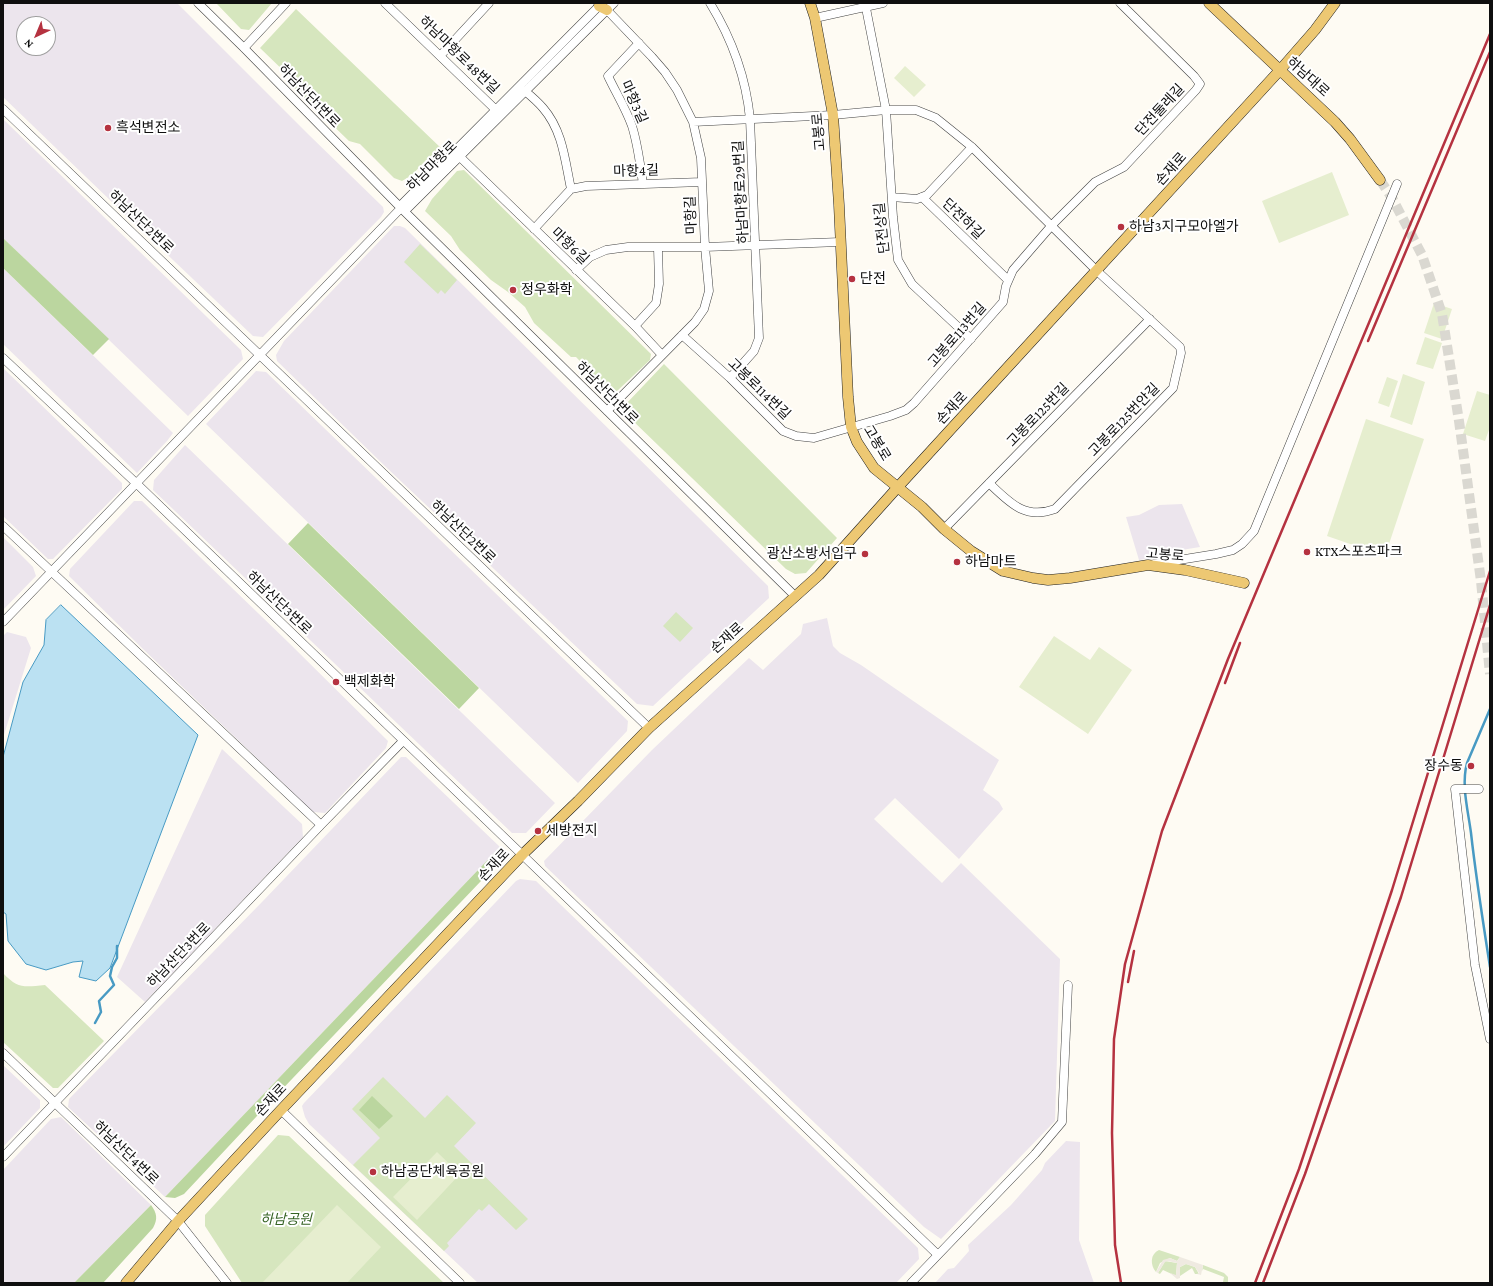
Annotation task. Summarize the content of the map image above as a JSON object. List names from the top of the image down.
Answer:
{
  "streets": {
    "main road": ["하남대로", "고봉로", "손재로"],
    "street": [
      "하남마항로48번길",
      "하남산단1번로",
      "마항3길",
      "단전둘레길",
      "하남마항로",
      "마항4길",
      "하남마항로29번길",
      "마항길",
      "단전하길",
      "하남산단2번로",
      "단전상길",
      "마항6길",
      "고봉로113번길",
      "고봉로114번길",
      "고봉로125번길",
      "고봉로125번안길",
      "하남산단3번로",
      "하남산단4번로"
    ]
  },
  "crossings": [
    ["하남마항로48번길", "하남마항로"],
    ["하남대로", "손재로"],
    ["하남산단1번로", "하남마항로"],
    ["하남산단1번로", "손재로"],
    ["하남산단1번로", "마항길"],
    ["마항3길", "마항4길"],
    ["마항3길", "마항길"],
    ["단전둘레길", "고봉로113번길"],
    ["고봉로", "손재로"],
    ["고봉로", "고봉로113번길"],
    ["고봉로", "고봉로114번길"],
    ["고봉로", "고봉로125번길"],
    ["하남마항로", "마항길"],
    ["하남마항로", "마항6길"],
    ["손재로", "하남산단2번로"],
    ["손재로", "고봉로125번안길"],
    ["손재로", "하남산단3번로"],
    ["손재로", "하남산단4번로"],
    ["마항4길", "마항길"],
    ["하남마항로29번길", "고봉로114번길"],
    ["마항길", "마항6길"],
    ["마항길", "고봉로114번길"],
    ["단전하길", "단전상길"],
    ["단전하길", "고봉로113번길"],
    ["단전상길", "고봉로113번길"],
    ["고봉로113번길", "고봉로114번길"],
    ["고봉로125번길", "고봉로125번안길"],
    ["하남산단3번로", "하남산단4번로"]
  ],
  "parks": ["하남공원"],
  "places": [
    "흑석변전소",
    "하남3지구모아엘가",
    "단전",
    "정우화학",
    "KTX스포츠파크",
    "광산소방서입구",
    "하남마트",
    "백제화학",
    "장수동",
    "세방전지",
    "하남공단체육공원"
  ],
  "north": "bottom left"
}
